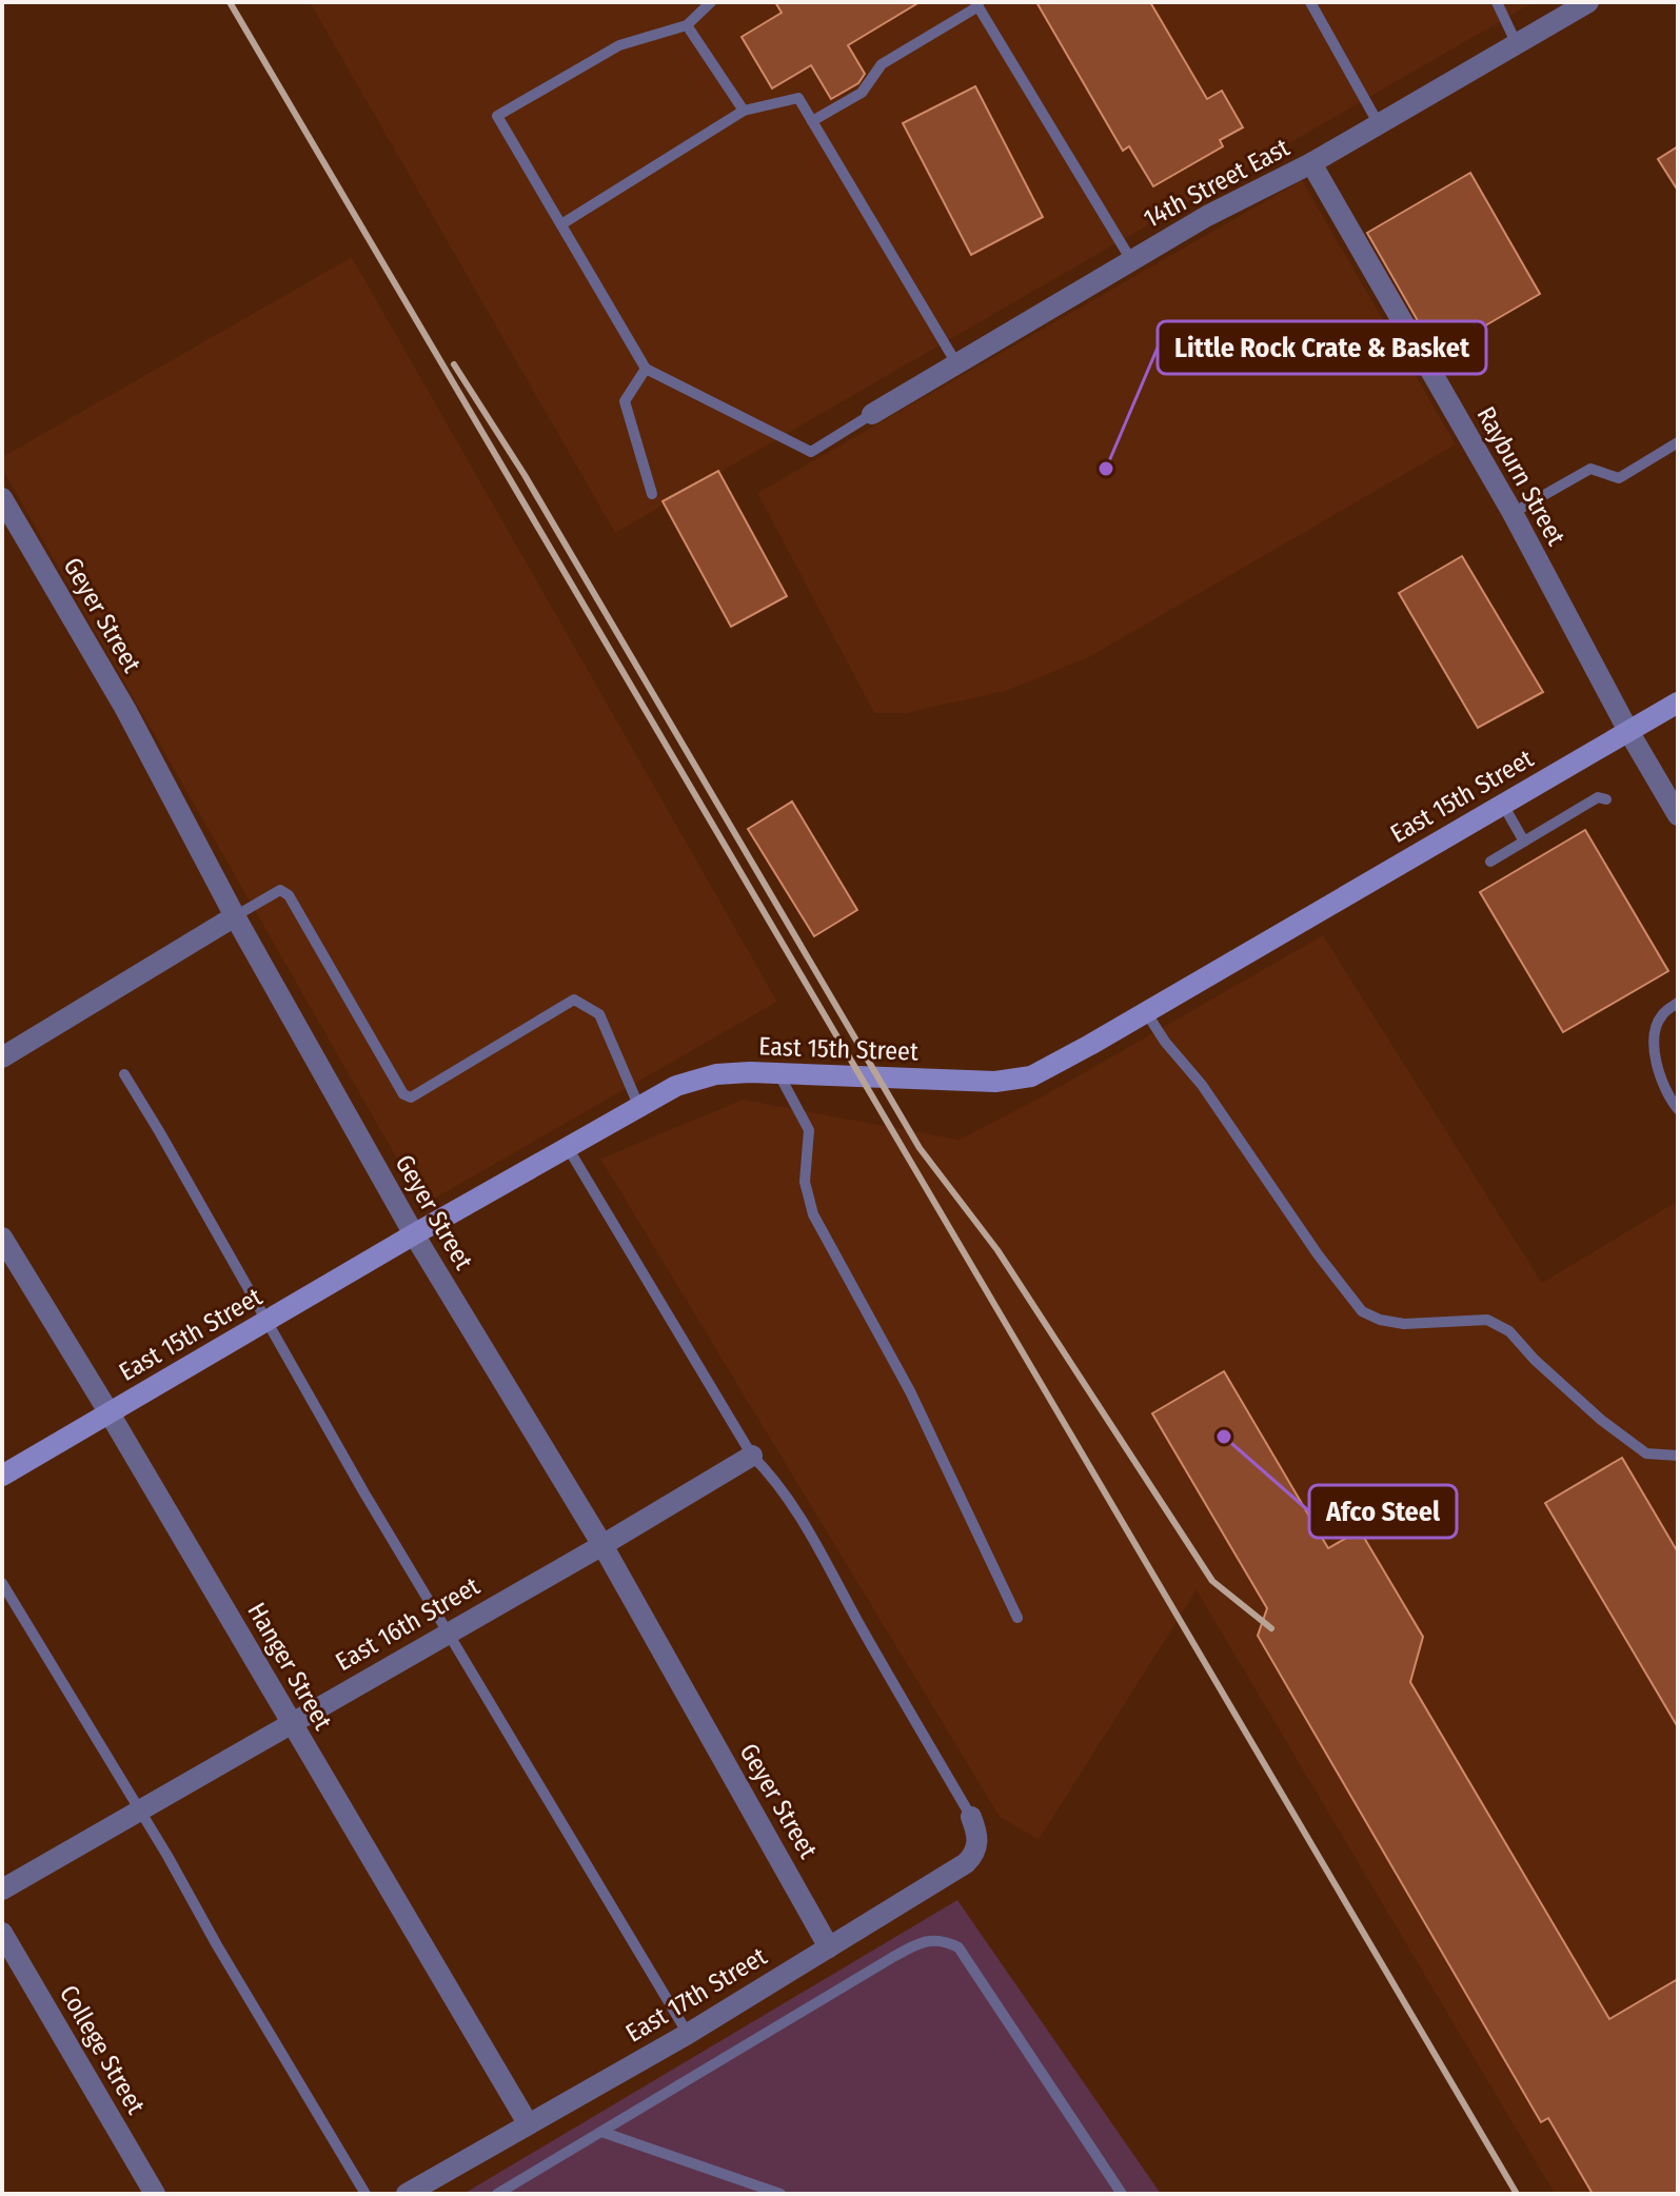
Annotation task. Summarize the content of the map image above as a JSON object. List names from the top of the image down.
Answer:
{
  "streets": {
    "street": [
      "14th Street East",
      "Rayburn Street",
      "Geyer Street",
      "East 15th Street",
      "East 16th Street",
      "Hanger Street",
      "East 17th Street",
      "College Street"
    ]
  },
  "crossings": [
    ["14th Street East", "Rayburn Street"],
    ["Rayburn Street", "East 15th Street"],
    ["Geyer Street", "East 15th Street"],
    ["Geyer Street", "East 16th Street"],
    ["Geyer Street", "East 17th Street"],
    ["East 15th Street", "Hanger Street"],
    ["East 16th Street", "Hanger Street"],
    ["Hanger Street", "East 17th Street"]
  ],
  "places": ["Little Rock Crate & Basket", "Afco Steel"]
}
